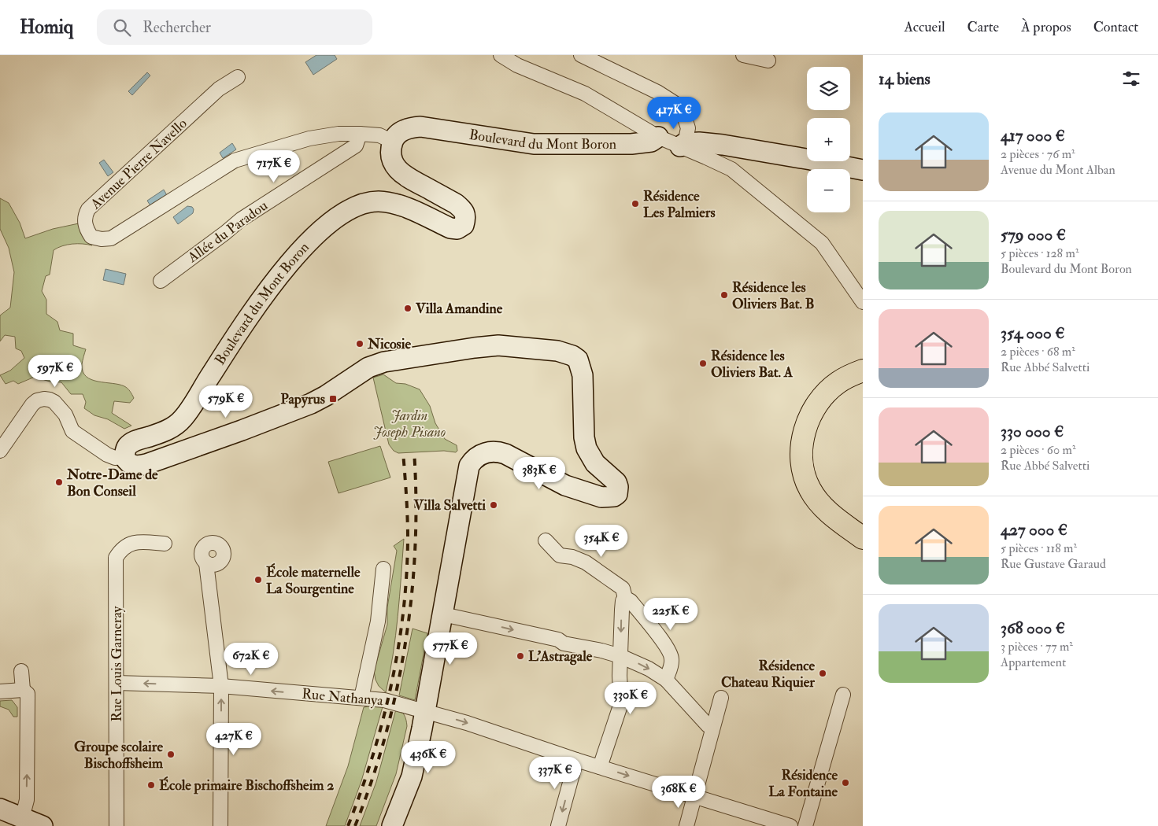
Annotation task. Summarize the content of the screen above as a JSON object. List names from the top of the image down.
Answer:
{
  "streets": {
    "street": [
      "Boulevard du Mont Boron",
      "Avenue Pierre Navello",
      "Allée du Paradou",
      "Rue Louis Garneray",
      "Rue Nathanya"
    ]
  },
  "crossings": [
    ["Avenue Pierre Navello", "Allée du Paradou"],
    ["Rue Louis Garneray", "Rue Nathanya"]
  ],
  "parks": ["Jardin Joseph Pisano"],
  "places": {
    "other": [
      "Résidence Les Palmiers",
      "Résidence les Oliviers Bat. B",
      "Villa Amandine",
      "Nicosie",
      "Résidence les Oliviers Bat. A",
      "Notre-Dame de Bon Conseil",
      "Villa Salvetti",
      "École maternelle La Sourgentine",
      "L'Astragale",
      "Résidence Chateau Riquier",
      "Groupe scolaire Bischoffsheim",
      "Résidence La Fontaine",
      "École primaire Bischoffsheim 2"
    ],
    "transit": ["Papyrus"]
  },
  "page": {
    "header": "Homiq",
    "search": "Rechercher",
    "nav": [
      "Accueil",
      "Carte",
      "À propos",
      "Contact"
    ],
    "heading": "14 biens",
    "map_buttons": ["+", "−"],
    "price": [
      "417K €",
      "717K €",
      "597K €",
      "579K €",
      "383K €",
      "354K €",
      "225K €",
      "577K €",
      "672K €",
      "330K €",
      "427K €",
      "436K €",
      "337K €",
      "368K €"
    ],
    "list": [
      {
        "name": "417 000 €",
        "note": "2 pièces · 76 m² · Avenue du Mont Alban"
      },
      {
        "name": "579 000 €",
        "note": "5 pièces · 128 m² · Boulevard du Mont Boron"
      },
      {
        "name": "354 000 €",
        "note": "2 pièces · 68 m² · Rue Abbé Salvetti"
      },
      {
        "name": "330 000 €",
        "note": "2 pièces · 60 m² · Rue Abbé Salvetti"
      },
      {
        "name": "427 000 €",
        "note": "5 pièces · 118 m² · Rue Gustave Garaud"
      },
      {
        "name": "368 000 €",
        "note": "3 pièces · 77 m² · Appartement"
      }
    ]
  }
}
